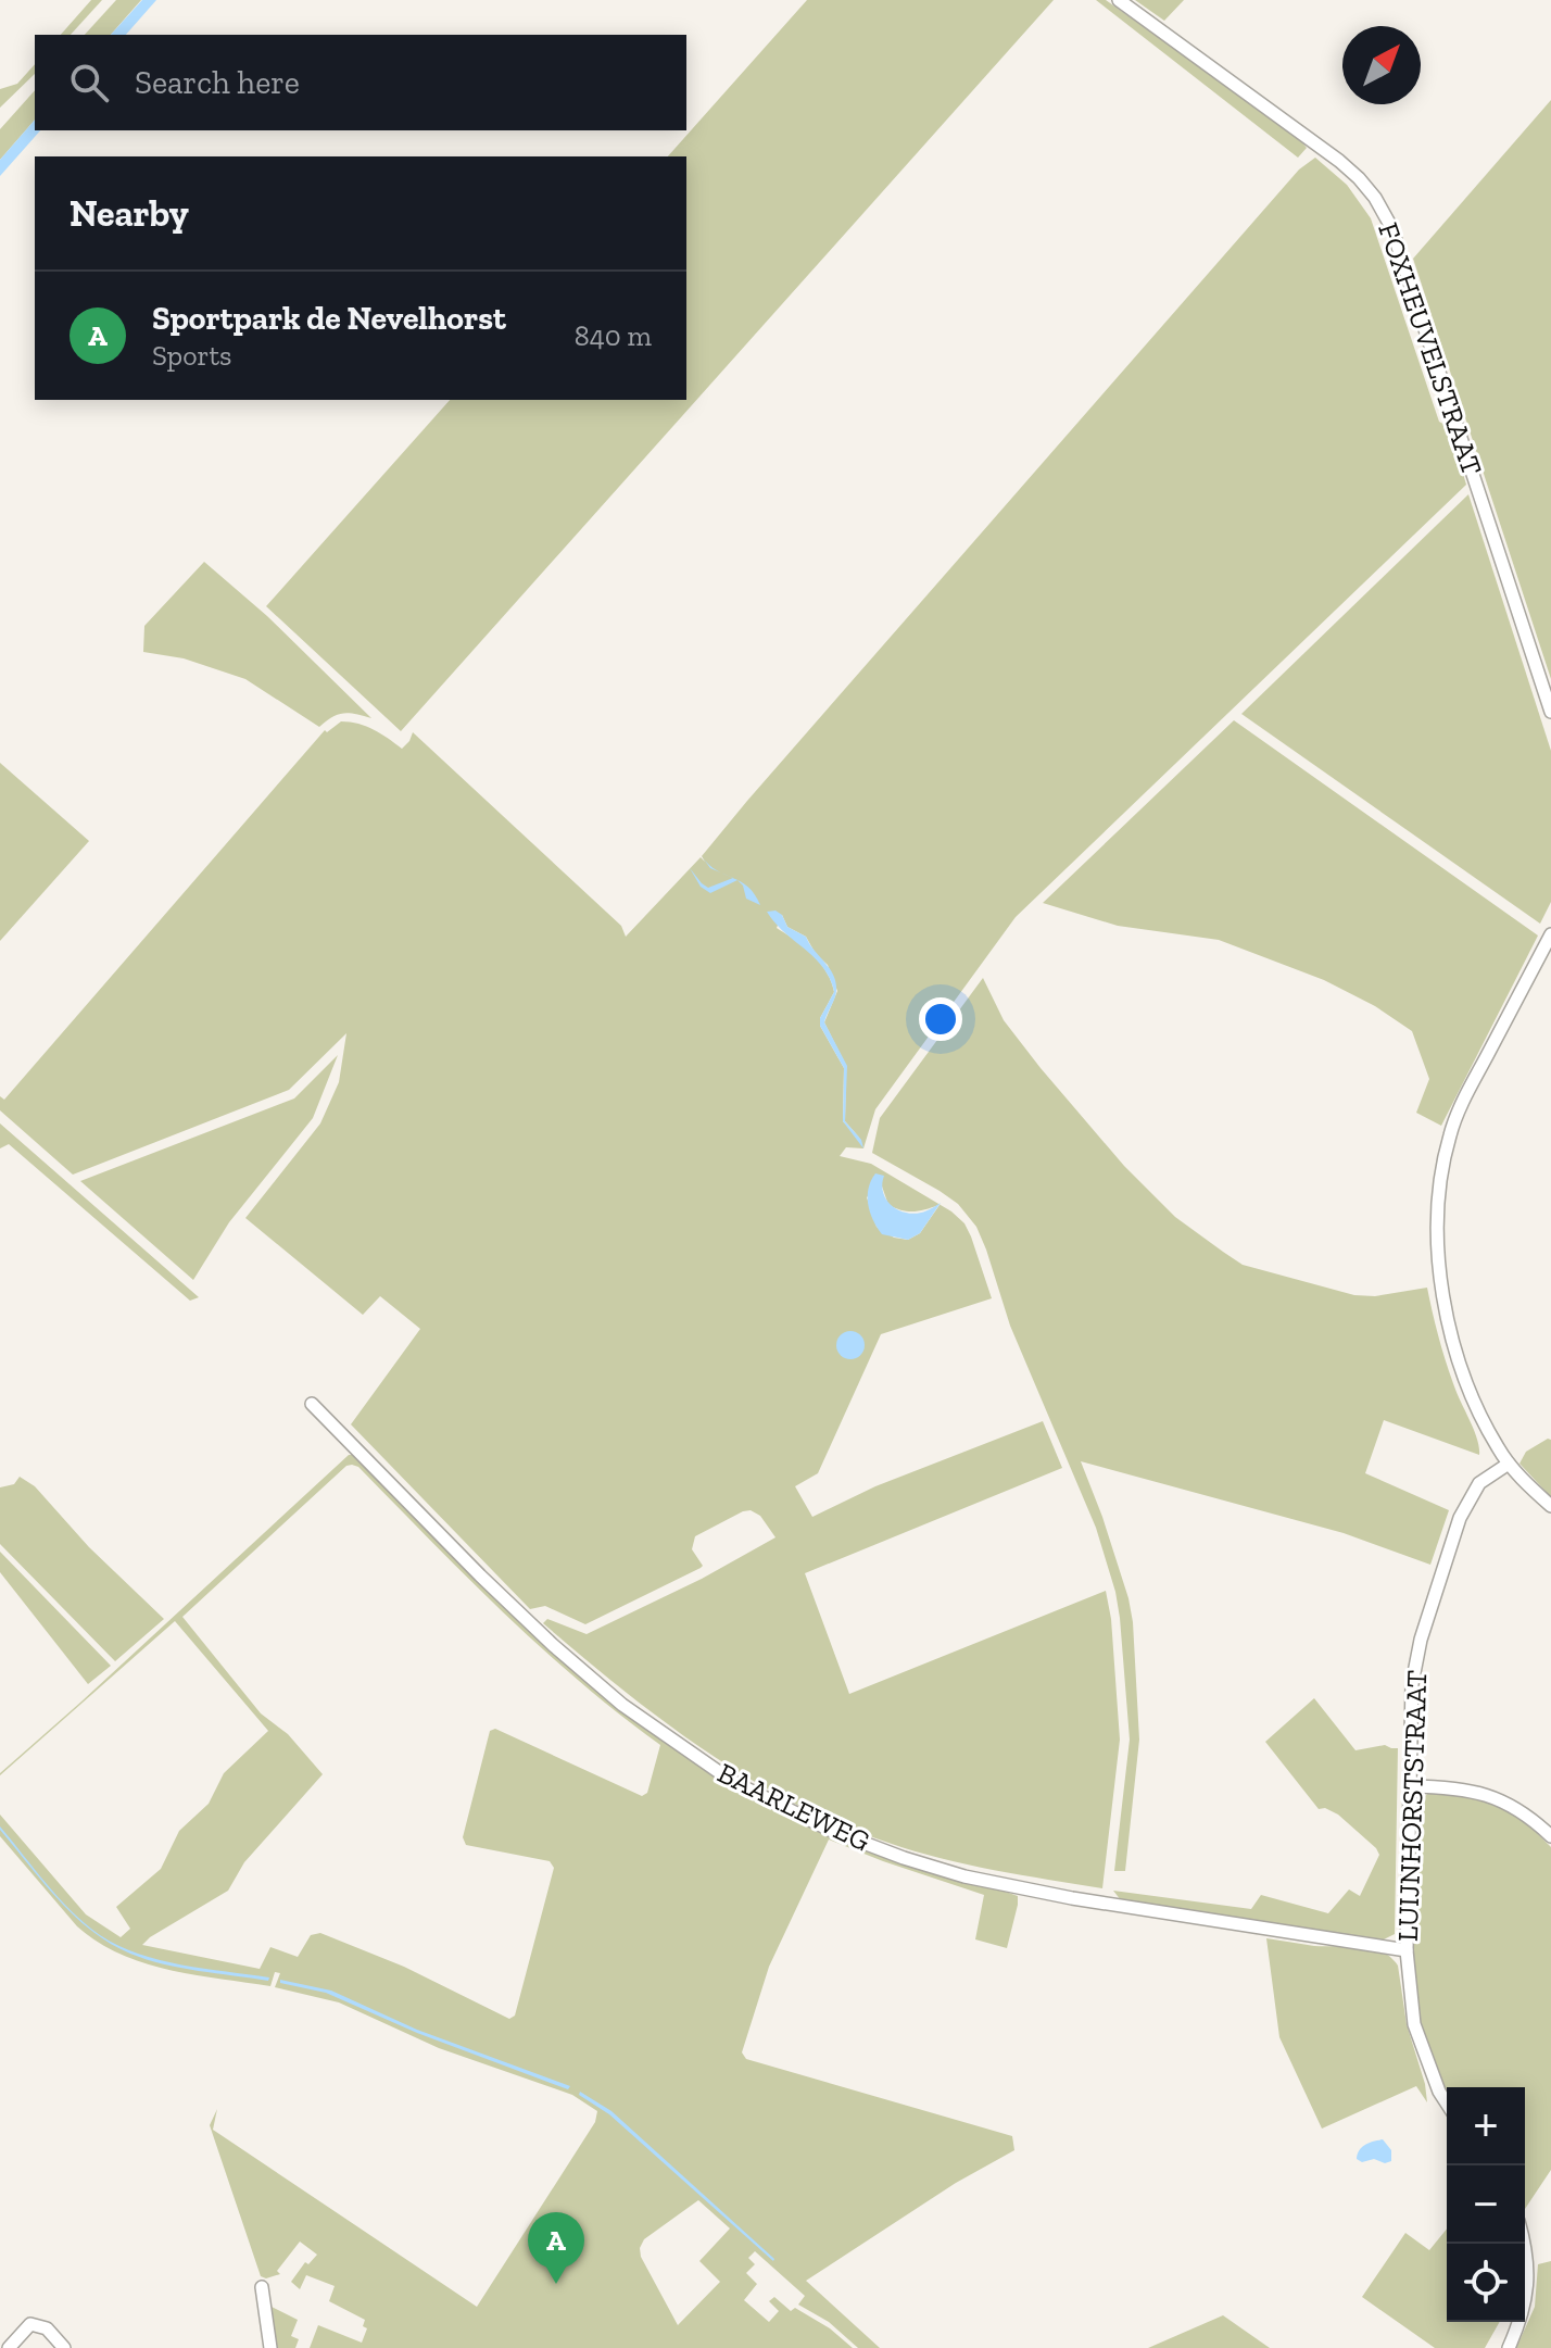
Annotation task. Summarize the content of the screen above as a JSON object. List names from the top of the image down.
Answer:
{
  "streets": {
    "street": ["FOXHEUVELSTRAAT", "LUIJNHORSTSTRAAT", "BAARLEWEG"]
  },
  "crossings": [
    ["LUIJNHORSTSTRAAT", "BAARLEWEG"]
  ],
  "north": "top right",
  "page": {
    "search": "Search here",
    "heading": "Nearby",
    "list": [
      {
        "mark": "A",
        "name": "Sportpark de Nevelhorst",
        "note": "Sports",
        "value": "840 m"
      }
    ],
    "map_buttons": ["+", "−"],
    "pins": "A"
  }
}
